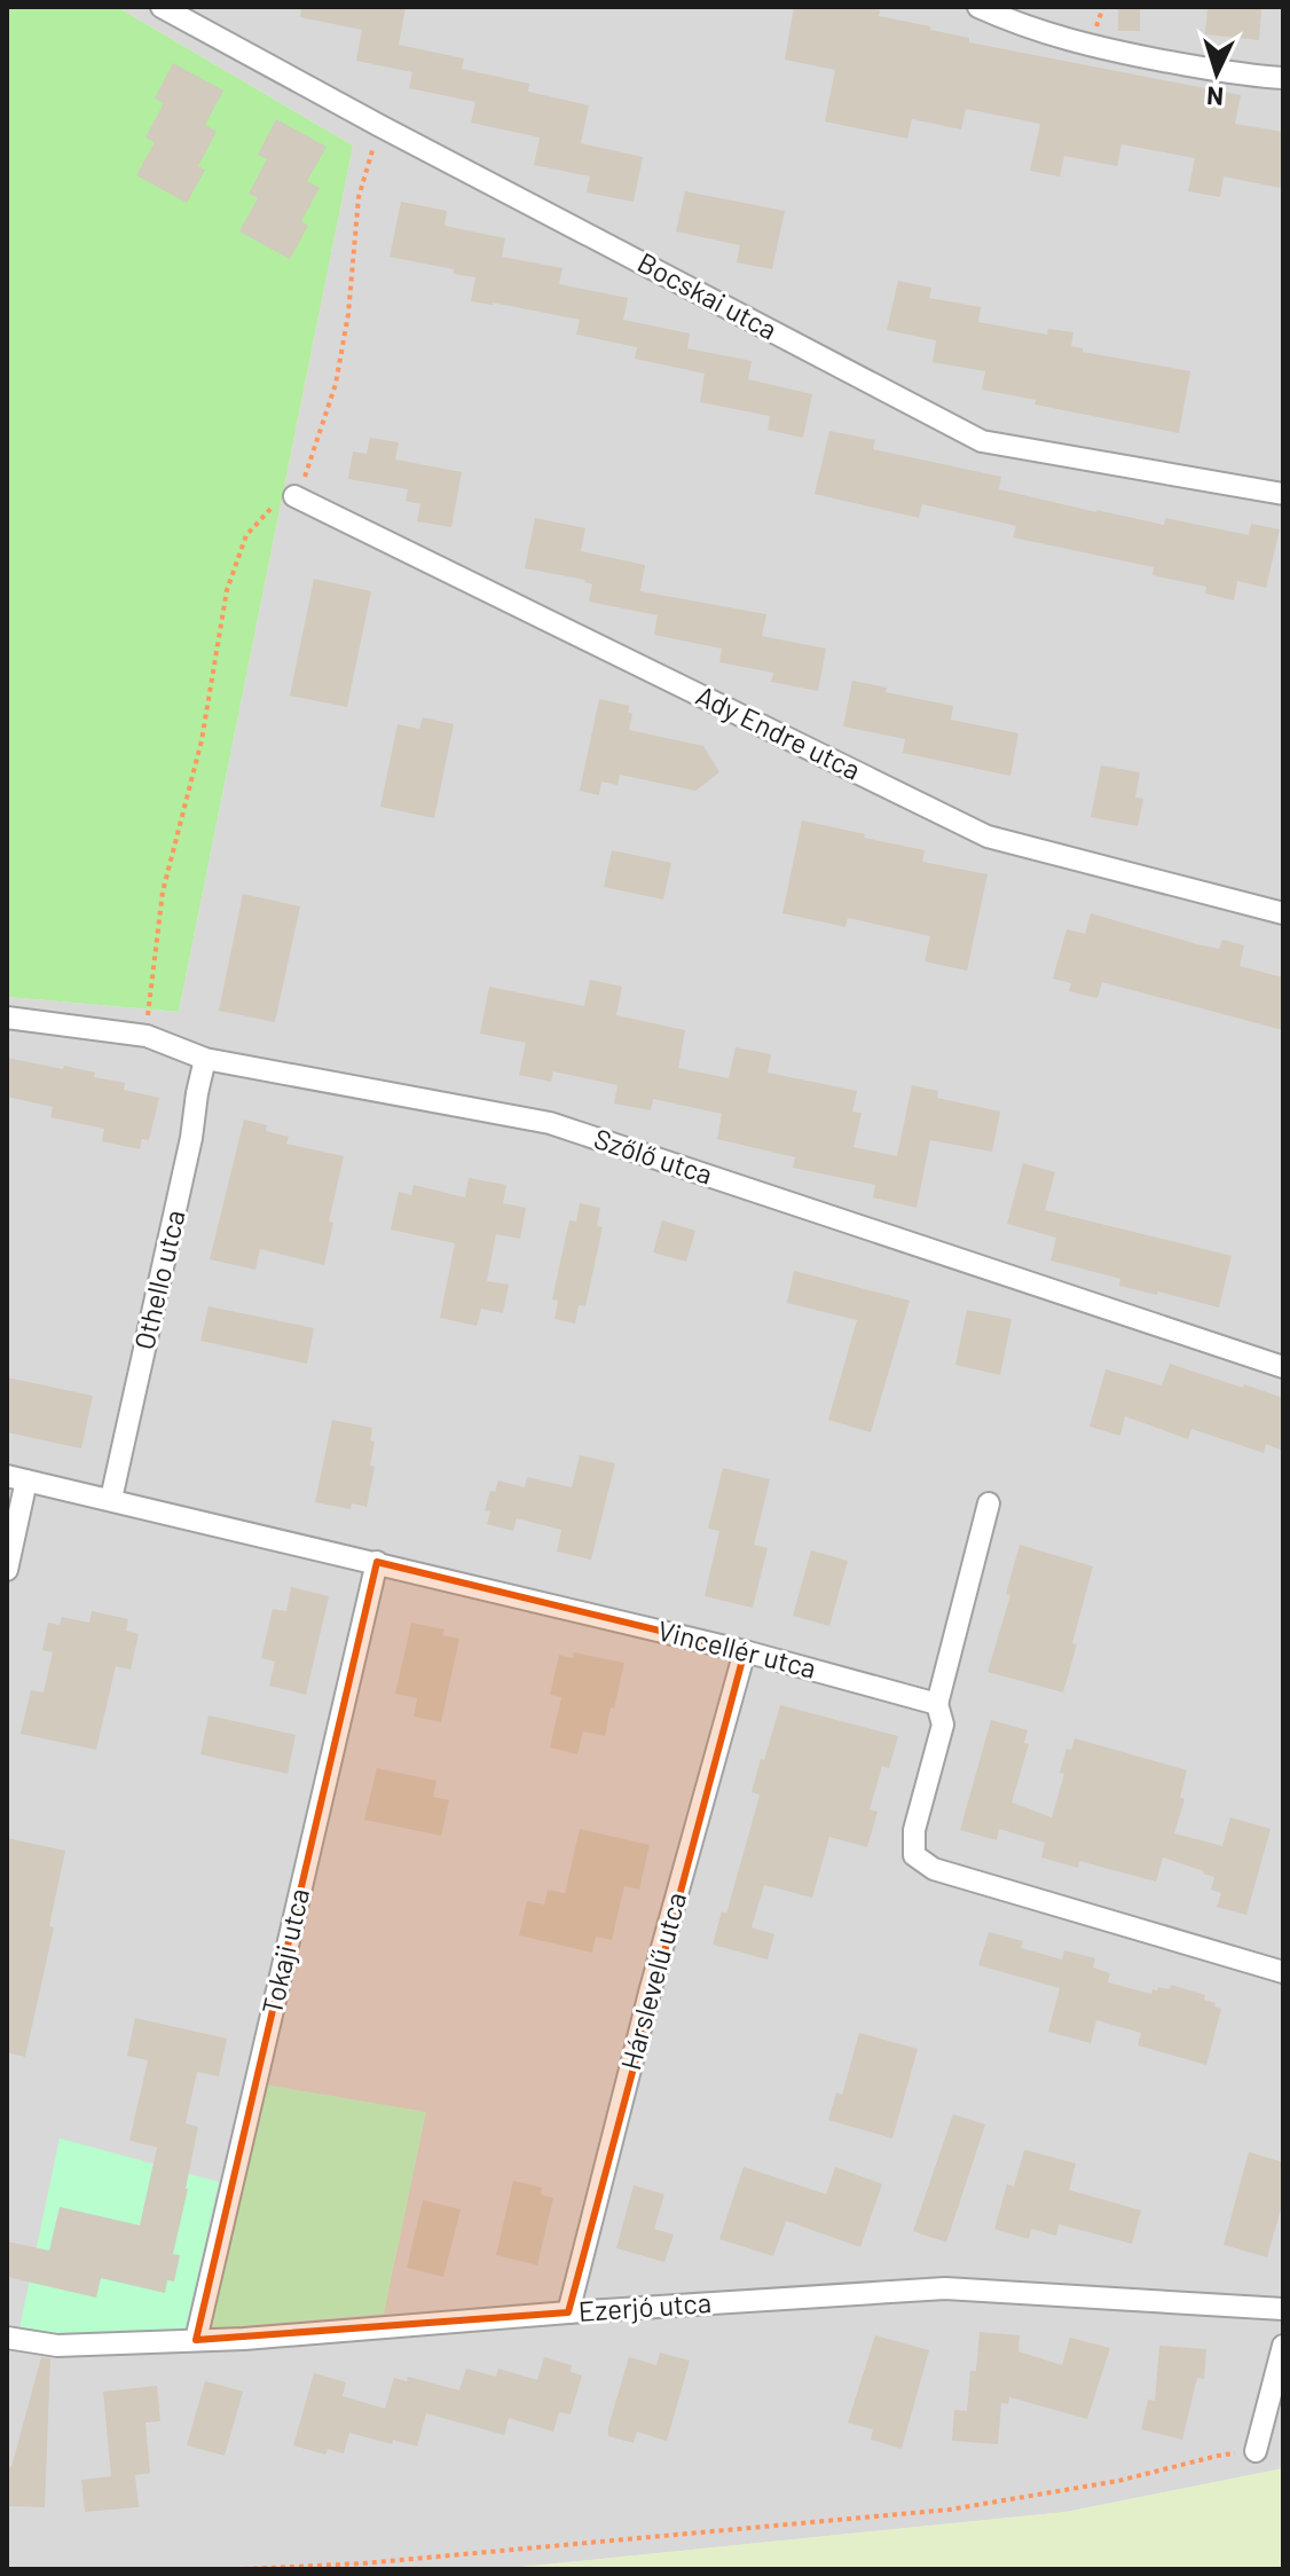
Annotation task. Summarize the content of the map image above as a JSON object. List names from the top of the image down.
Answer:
{
  "streets": {
    "street": [
      "Bocskai utca",
      "Ady Endre utca",
      "Szőlő utca",
      "Othello utca",
      "Vincellér utca",
      "Tokaji utca",
      "Hárslevelű utca",
      "Ezerjó utca"
    ]
  },
  "crossings": [
    ["Szőlő utca", "Othello utca"],
    ["Othello utca", "Vincellér utca"],
    ["Vincellér utca", "Tokaji utca"],
    ["Vincellér utca", "Hárslevelű utca"],
    ["Tokaji utca", "Ezerjó utca"],
    ["Hárslevelű utca", "Ezerjó utca"]
  ],
  "north": "bottom"
}
